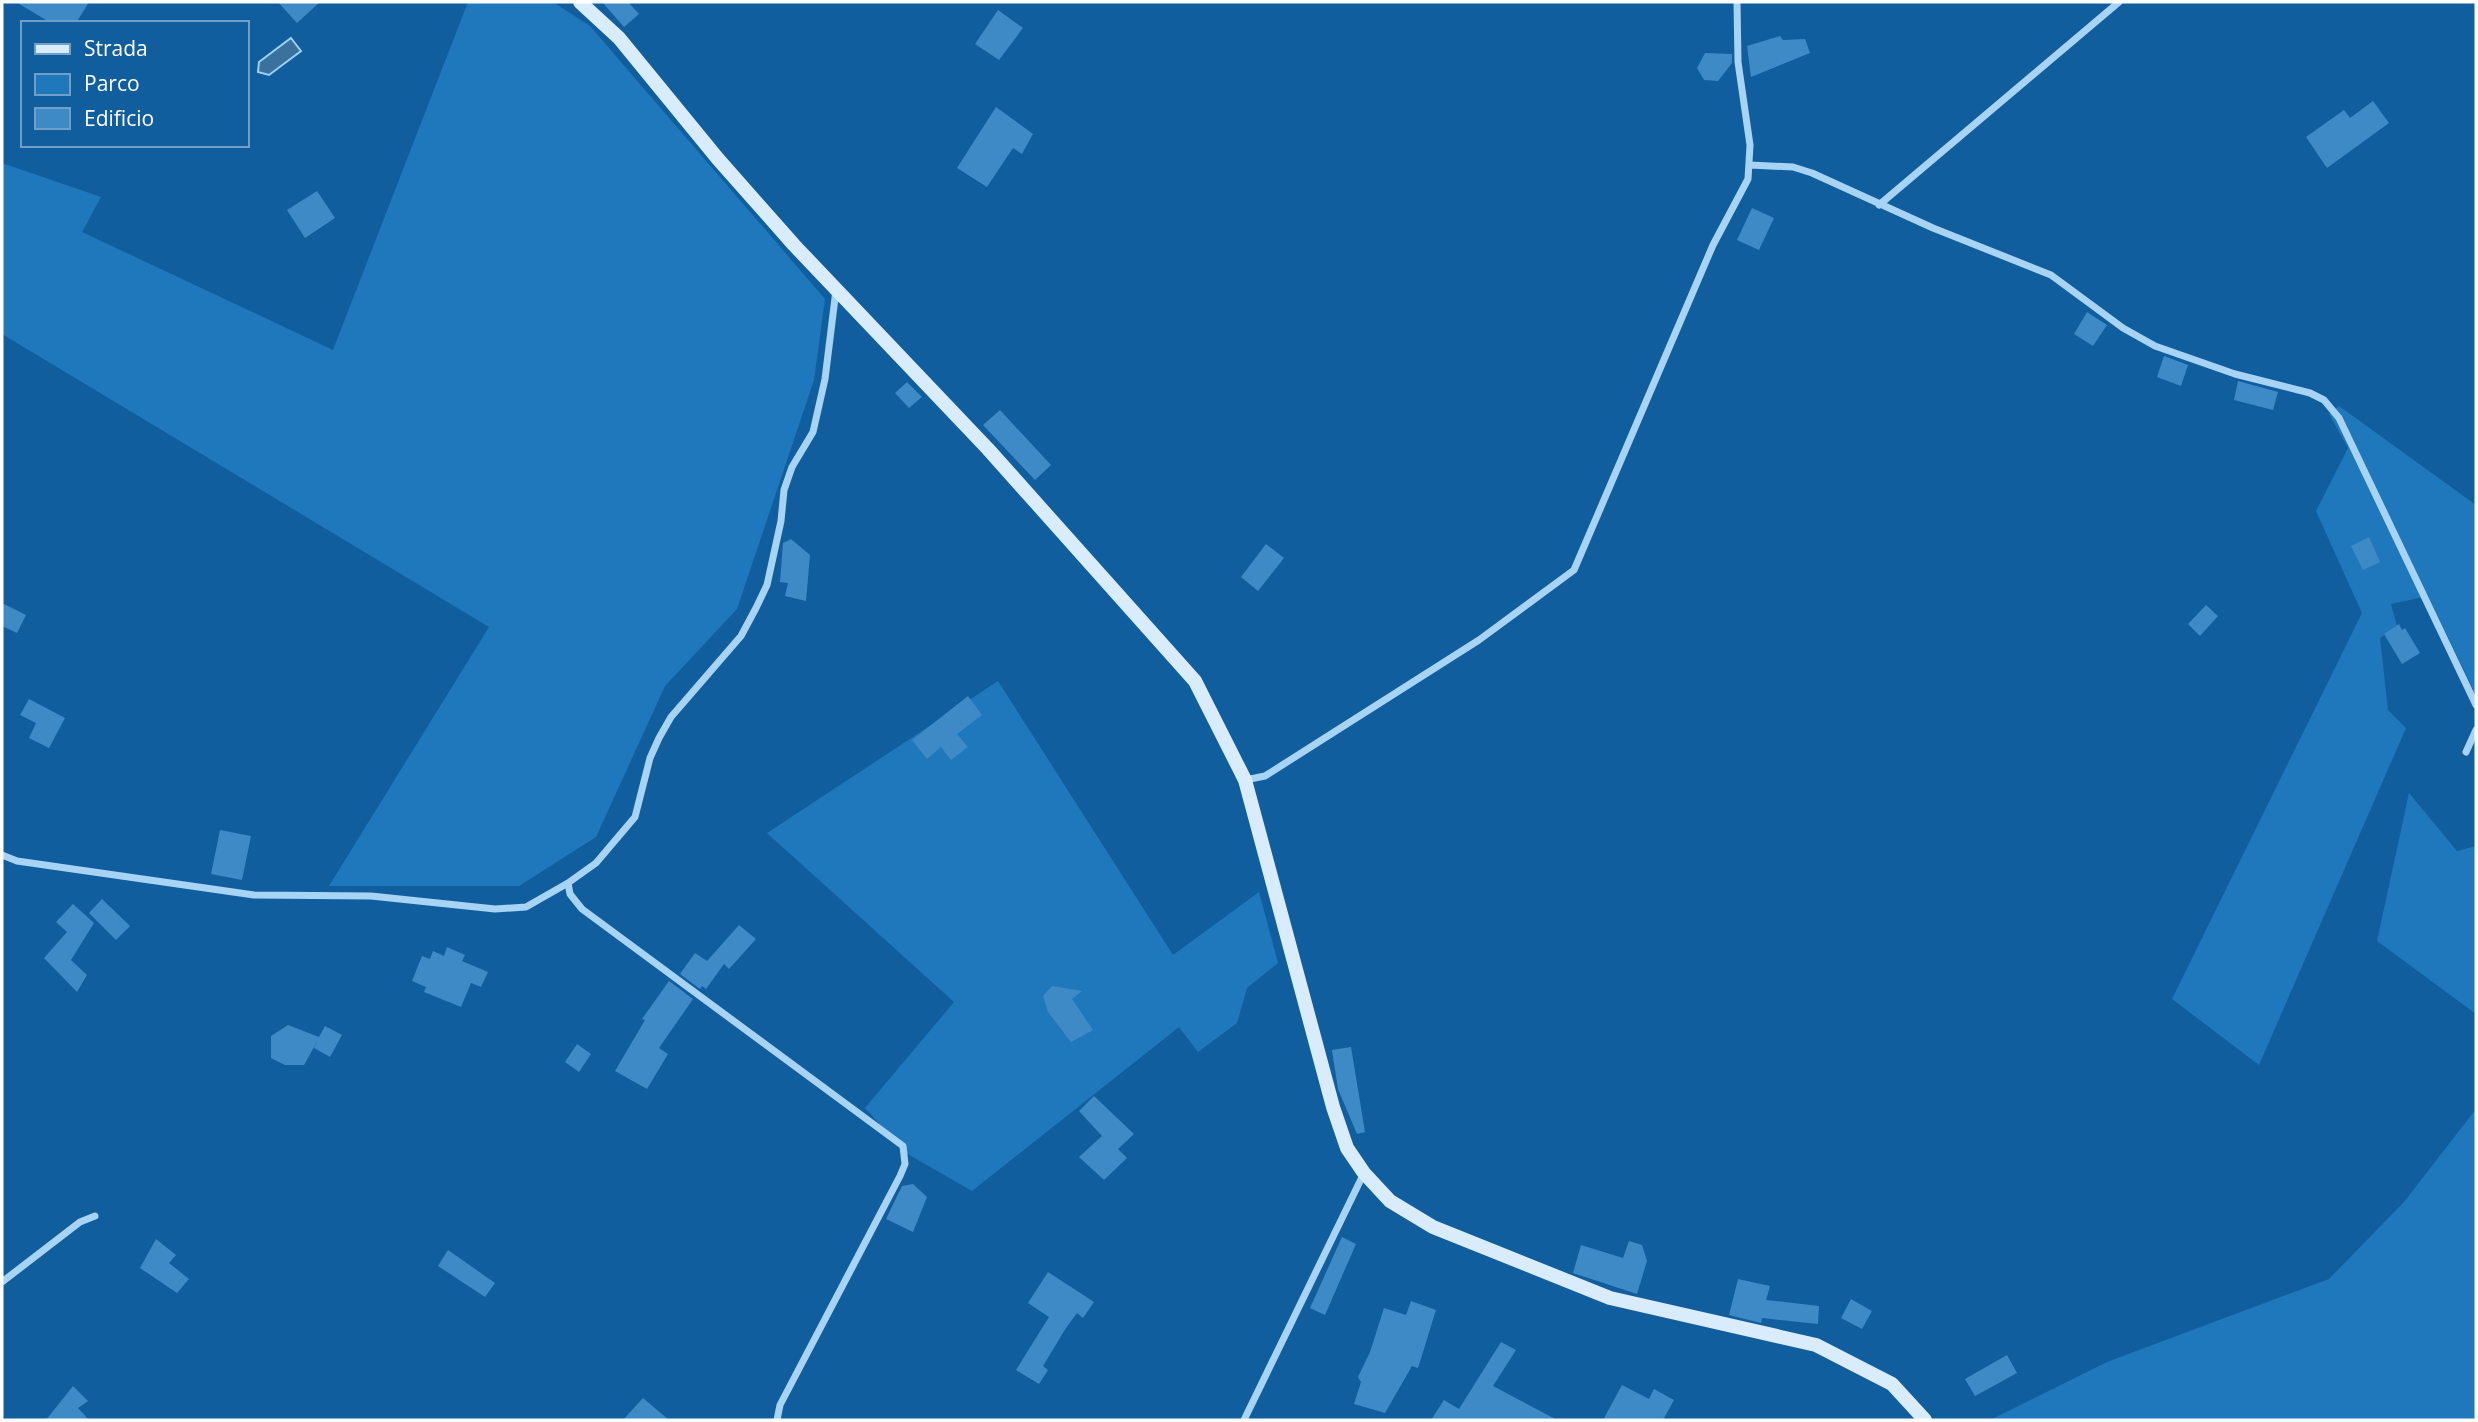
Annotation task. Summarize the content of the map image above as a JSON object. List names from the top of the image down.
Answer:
{
  "legend": ["Strada", "Parco", "Edificio"]
}
